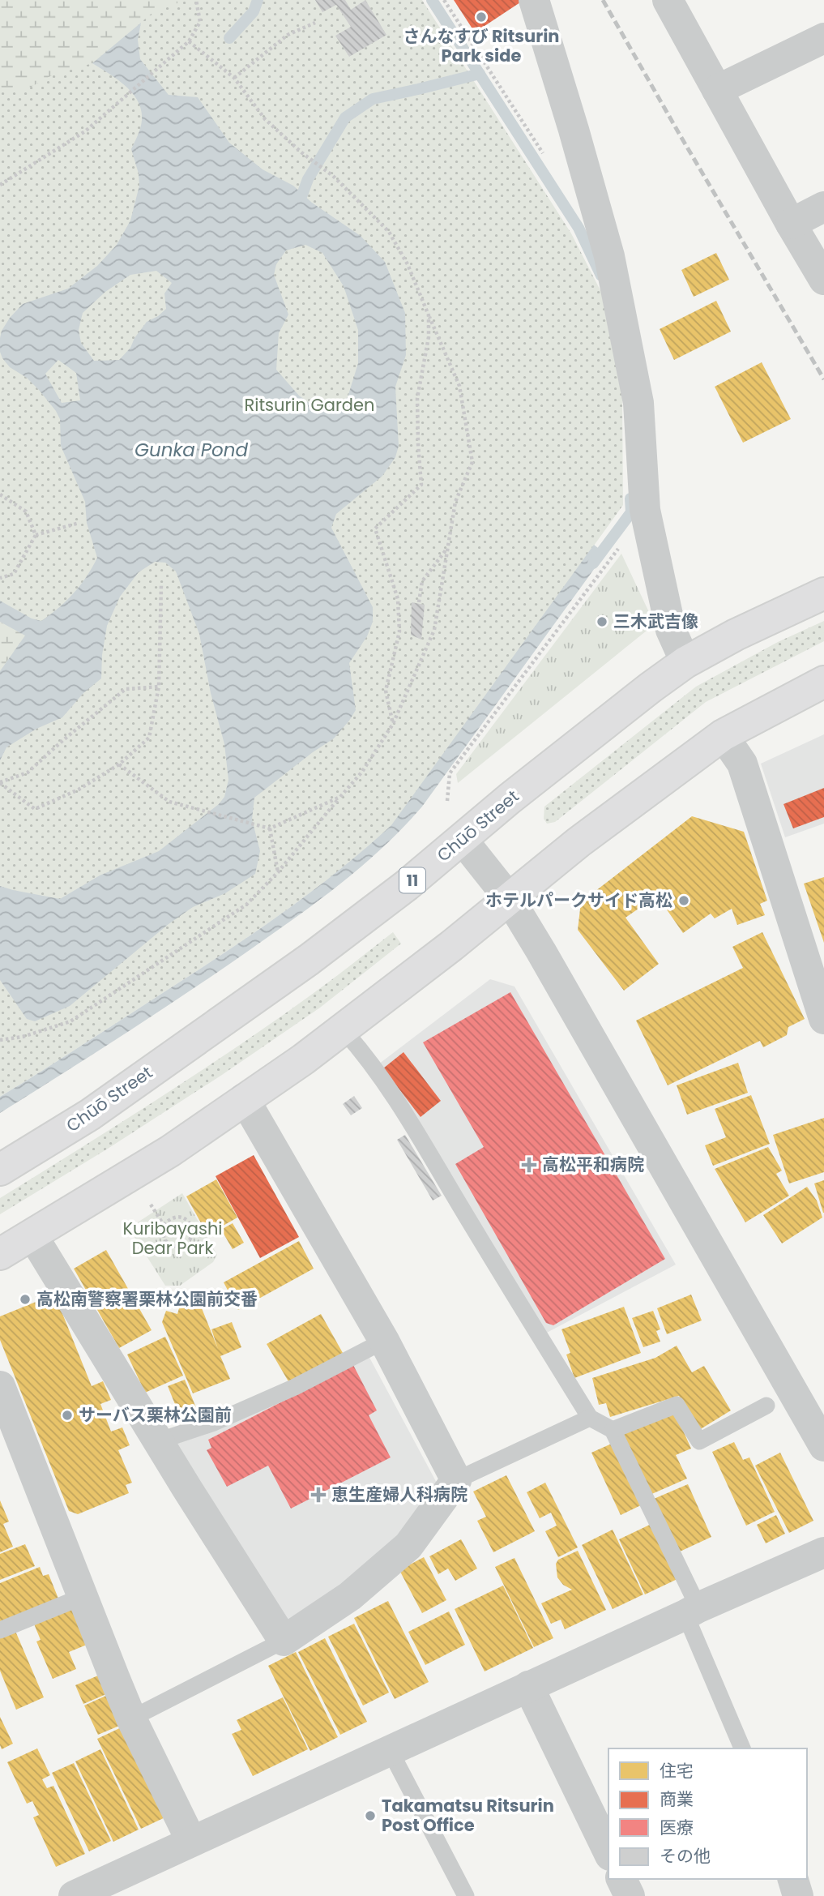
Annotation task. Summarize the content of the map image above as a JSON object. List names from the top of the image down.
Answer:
{
  "streets": {
    "highway": ["Chūō Street", "11"]
  },
  "water": ["Gunka Pond"],
  "parks": ["Ritsurin Garden", "Kuribayashi Dear Park"],
  "places": {
    "other": [
      "さんなすび Ritsurin Park side",
      "三木武吉像",
      "ホテルパークサイド高松",
      "高松南警察署栗林公園前交番",
      "サーバス栗林公園前",
      "Takamatsu Ritsurin Post Office"
    ],
    "health": ["高松平和病院", "恵生産婦人科病院"]
  },
  "legend": [
    "住宅",
    "商業",
    "医療",
    "その他"
  ]
}
